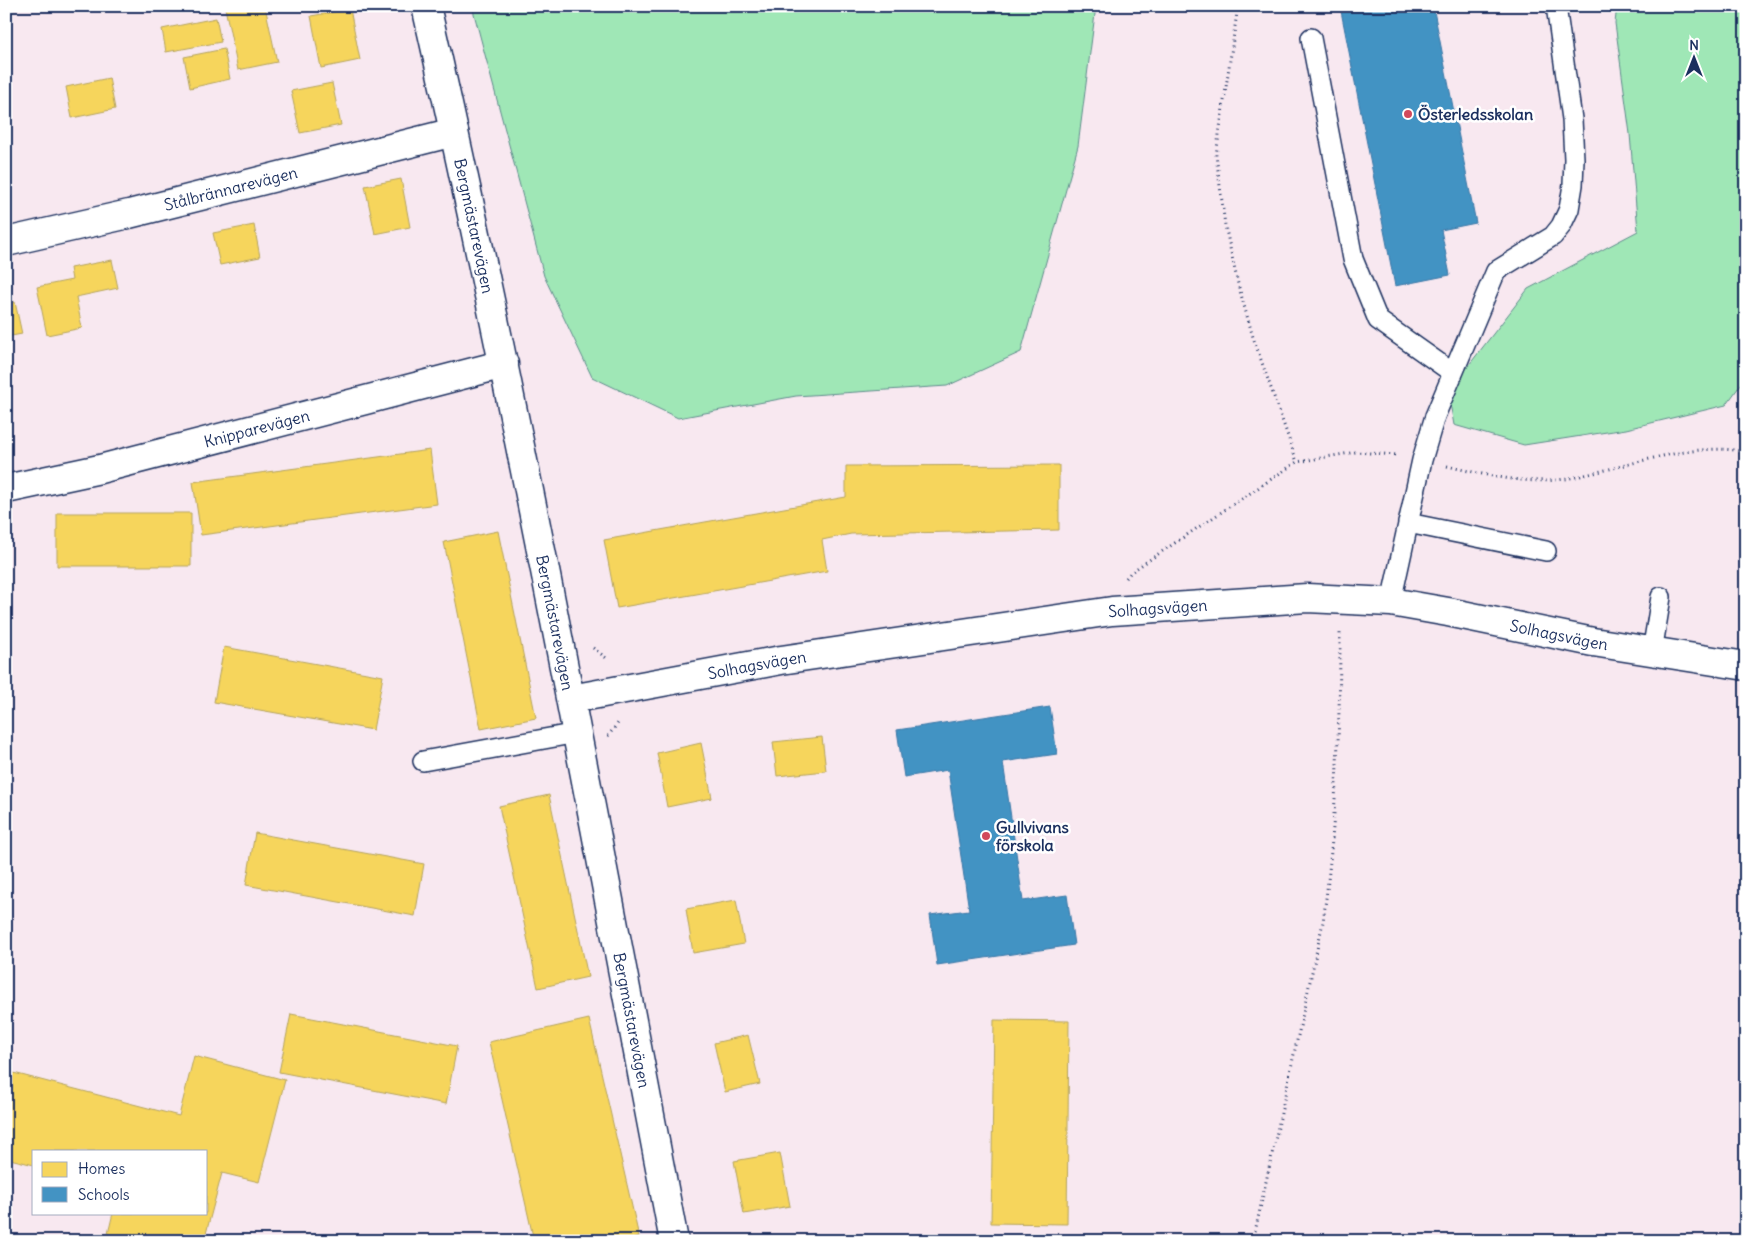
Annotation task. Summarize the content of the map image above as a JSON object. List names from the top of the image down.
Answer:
{
  "streets": {
    "street": [
      "Stålbrännarevägen",
      "Bergmästarevägen",
      "Knipparevägen",
      "Solhagsvägen"
    ]
  },
  "crossings": [
    ["Stålbrännarevägen", "Bergmästarevägen"],
    ["Bergmästarevägen", "Knipparevägen"],
    ["Bergmästarevägen", "Solhagsvägen"]
  ],
  "places": ["Österledsskolan", "Gullvivans förskola"],
  "legend": ["Homes", "Schools"],
  "north": "top"
}
